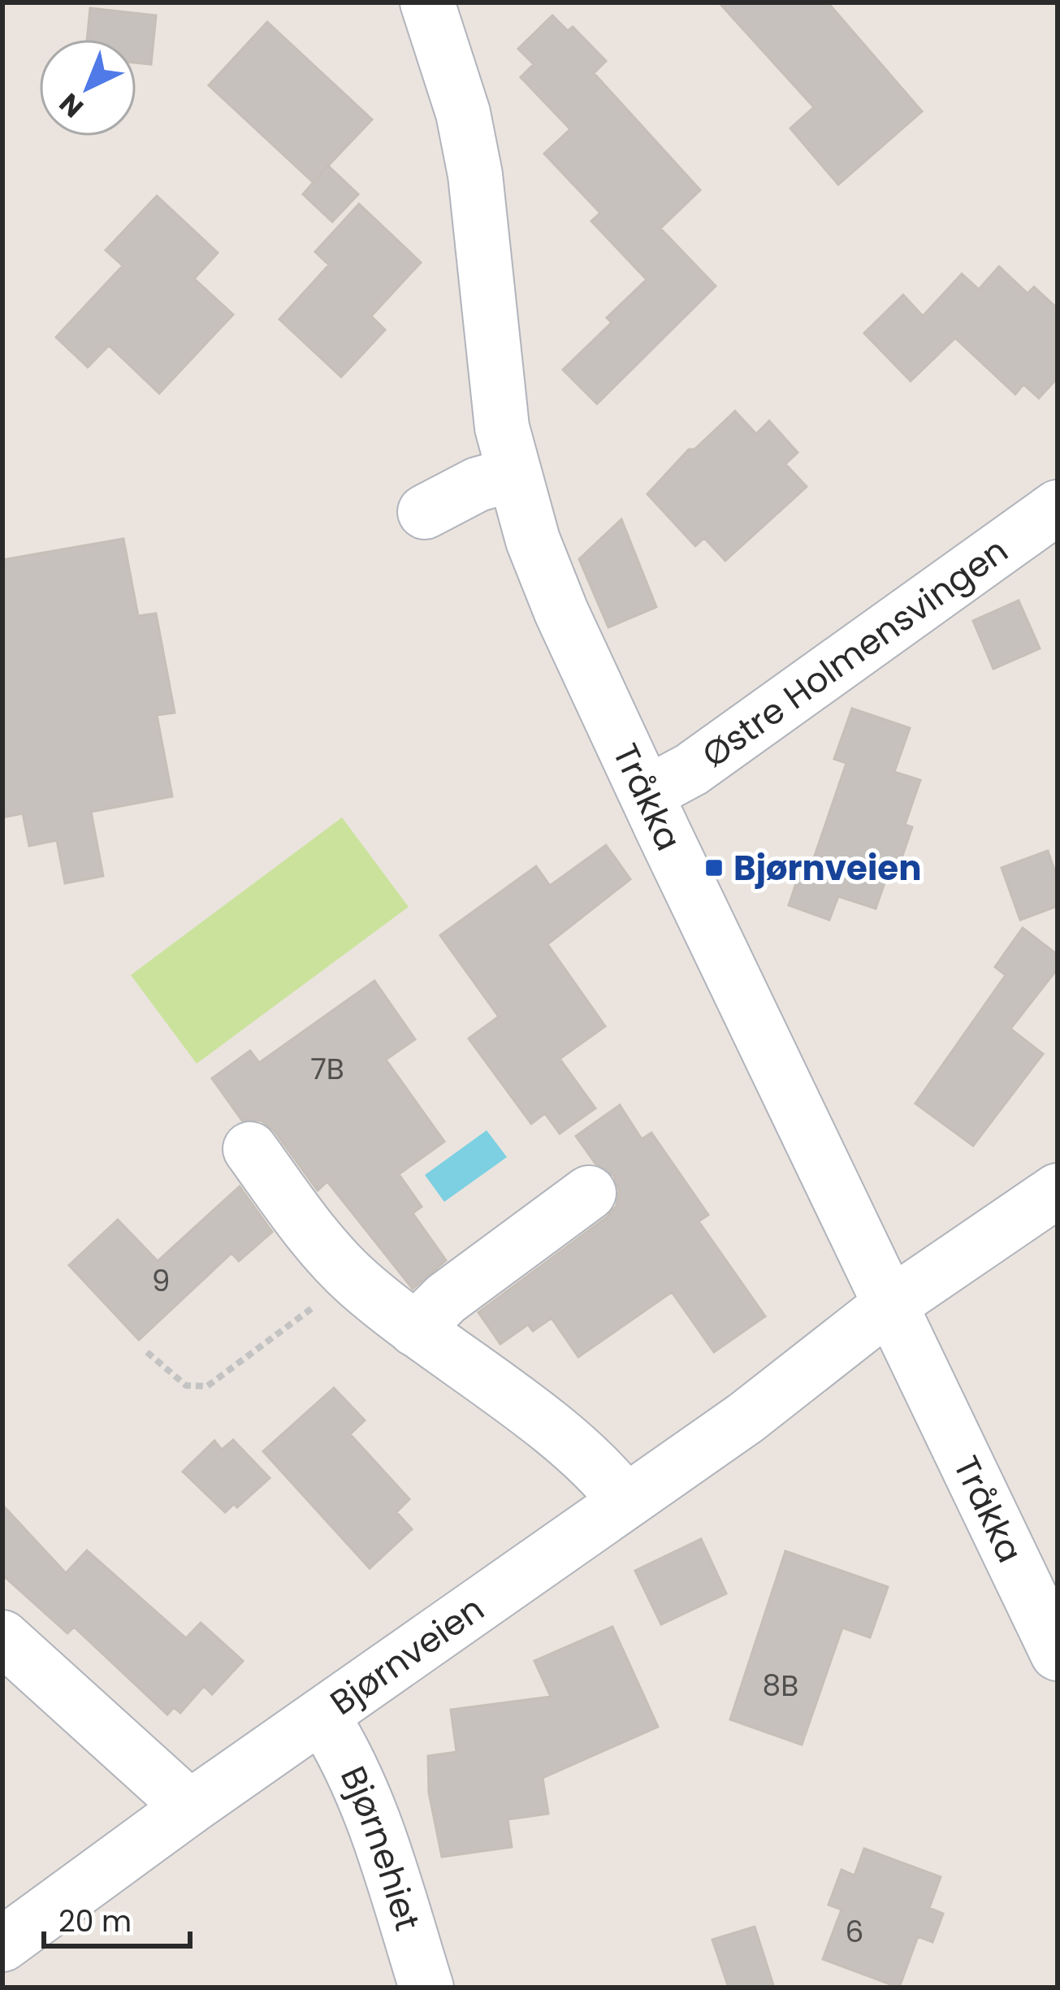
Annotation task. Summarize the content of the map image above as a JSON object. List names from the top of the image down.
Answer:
{
  "streets": {
    "street": [
      "Østre Holmensvingen",
      "Tråkka",
      "Bjørnveien",
      "Bjørnehiet"
    ]
  },
  "crossings": [
    ["Østre Holmensvingen", "Tråkka"],
    ["Tråkka", "Bjørnveien"],
    ["Bjørnveien", "Bjørnehiet"]
  ],
  "places": {
    "transit": ["Bjørnveien"]
  },
  "house_numbers": [
    "7B",
    "9",
    "8B",
    "6"
  ],
  "scale_bar": "20 m",
  "north": "bottom left"
}
